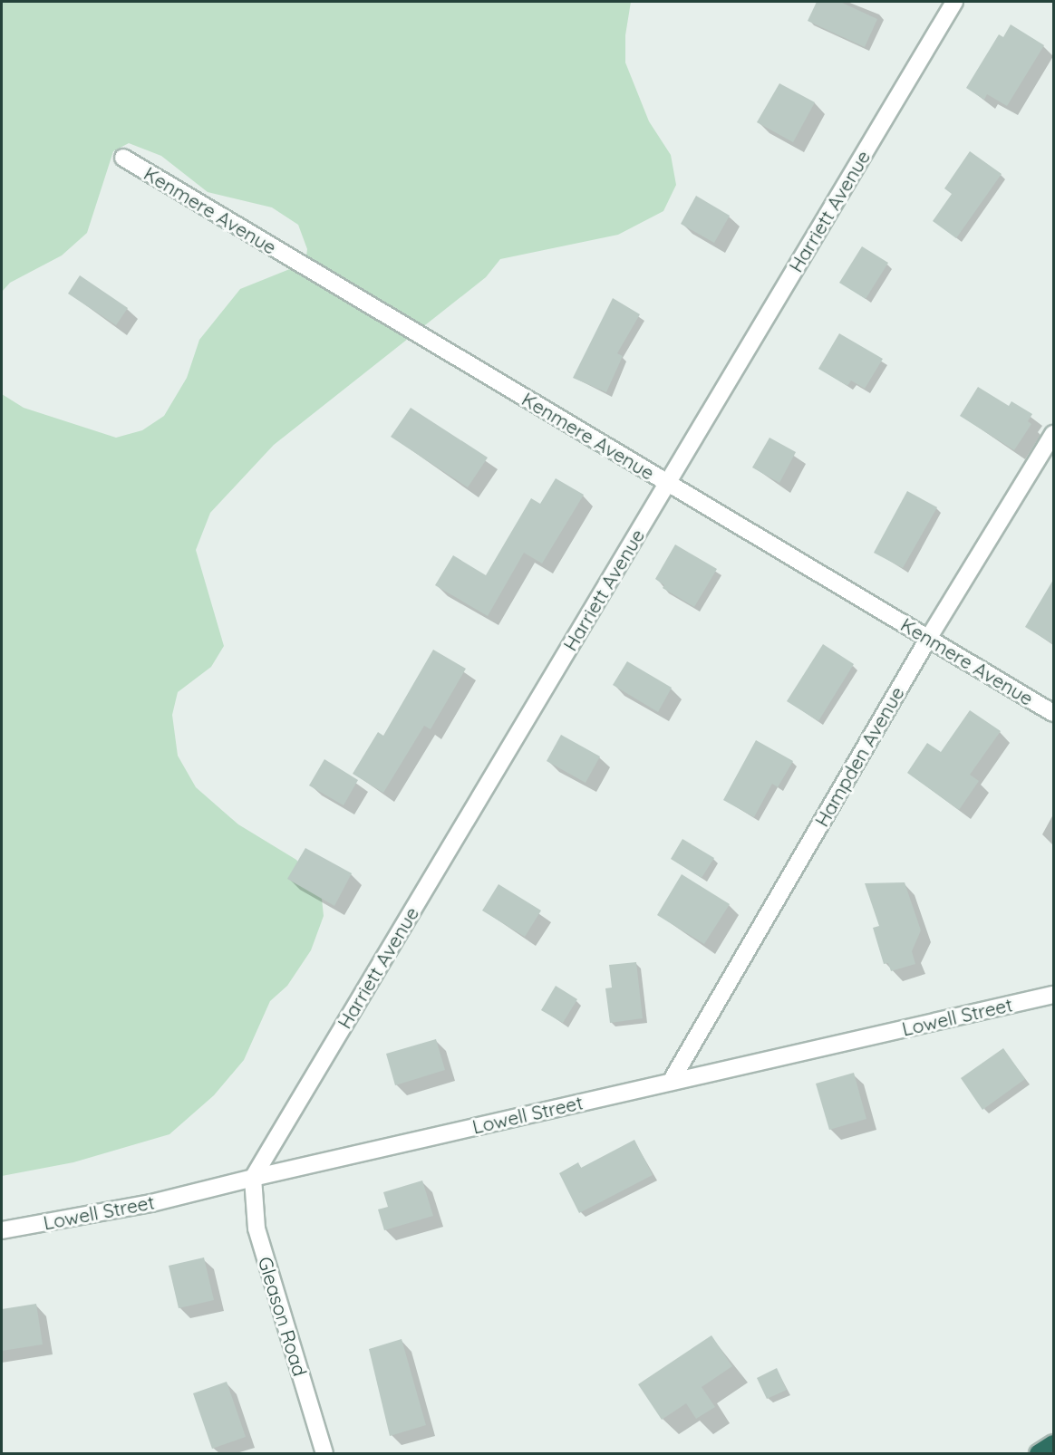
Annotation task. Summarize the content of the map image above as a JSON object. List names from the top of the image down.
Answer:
{
  "streets": {
    "street": [
      "Kenmere Avenue",
      "Harriett Avenue",
      "Hampden Avenue",
      "Lowell Street",
      "Gleason Road"
    ]
  },
  "crossings": [
    ["Kenmere Avenue", "Harriett Avenue"],
    ["Kenmere Avenue", "Hampden Avenue"],
    ["Harriett Avenue", "Lowell Street"],
    ["Harriett Avenue", "Gleason Road"],
    ["Hampden Avenue", "Lowell Street"],
    ["Lowell Street", "Gleason Road"]
  ]
}
